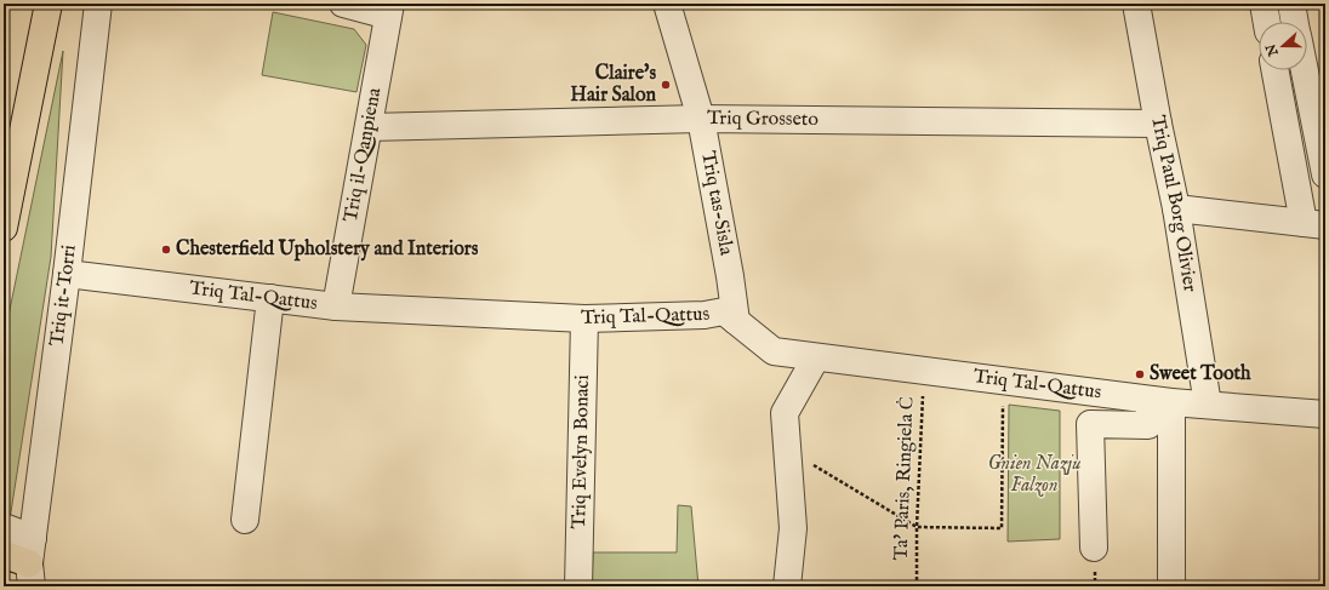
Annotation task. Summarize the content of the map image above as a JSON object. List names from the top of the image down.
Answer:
{
  "streets": {
    "street": [
      "Triq Grosseto",
      "Triq il-Qanpiena",
      "Triq tas-Sisla",
      "Triq Paul Borg Olivier",
      "Triq it-Torri",
      "Triq Tal-Qattus",
      "Triq Evelyn Bonaci"
    ],
    "path": ["Ta' Paris, Ringiela Ċ"]
  },
  "crossings": [
    ["Triq Grosseto", "Triq il-Qanpiena"],
    ["Triq Grosseto", "Triq tas-Sisla"],
    ["Triq Grosseto", "Triq Paul Borg Olivier"],
    ["Triq il-Qanpiena", "Triq Tal-Qattus"],
    ["Triq tas-Sisla", "Triq Tal-Qattus"],
    ["Triq Paul Borg Olivier", "Triq Tal-Qattus"],
    ["Triq it-Torri", "Triq Tal-Qattus"],
    ["Triq Tal-Qattus", "Triq Evelyn Bonaci"],
    ["Triq Tal-Qattus", "Ta' Paris, Ringiela Ċ"]
  ],
  "parks": ["Gnien Nazju Falzon"],
  "places": ["Claire's Hair Salon", "Chesterfield Upholstery and Interiors", "Sweet Tooth"],
  "north": "left"
}
